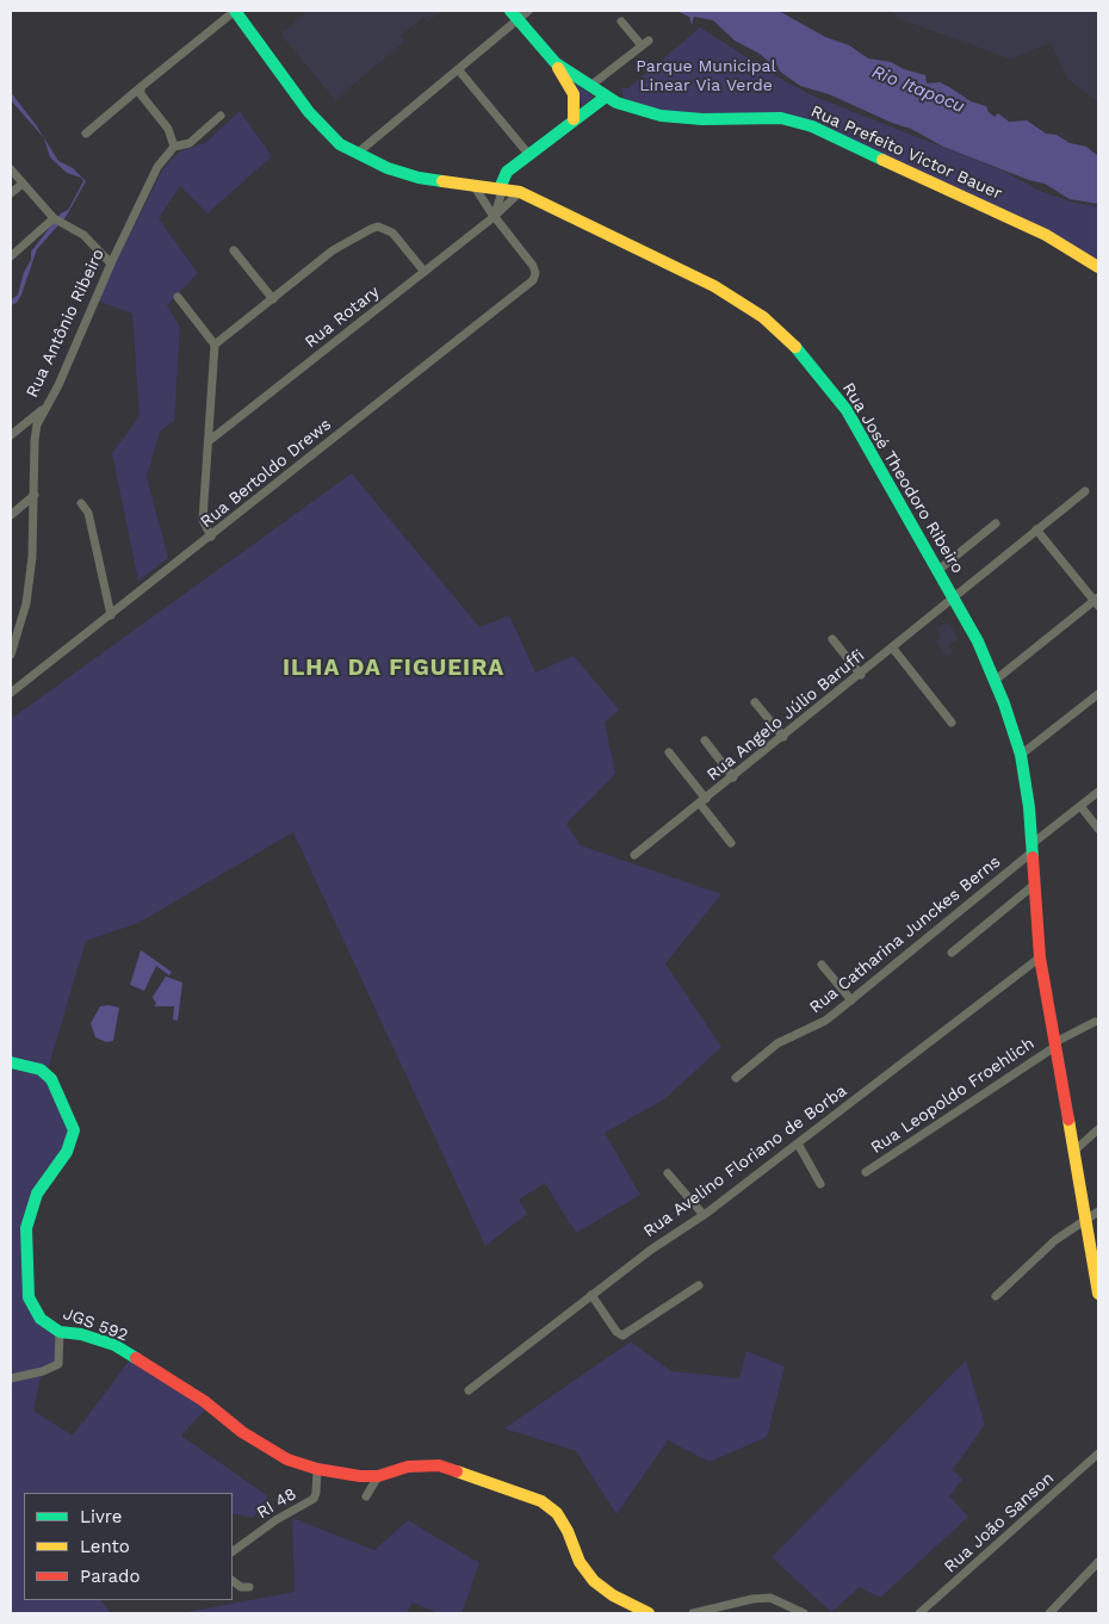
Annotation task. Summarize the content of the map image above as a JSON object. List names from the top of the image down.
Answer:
{
  "streets": {
    "main road": ["Rua Prefeito Victor Bauer", "Rua José Theodoro Ribeiro", "JGS 592"],
    "street": [
      "Rua Rotary",
      "Rua Antônio Ribeiro",
      "Rua Bertoldo Drews",
      "Rua Angelo Júlio Baruffi",
      "Rua Catharina Junckes Berns",
      "Rua Leopoldo Froehlich",
      "Rua Avelino Floriano de Borba",
      "RI 48",
      "Rua João Sanson"
    ]
  },
  "crossings": [
    ["Rua Rotary", "Rua Bertoldo Drews"],
    ["Rua Rotary", "Rua José Theodoro Ribeiro"],
    ["Rua José Theodoro Ribeiro", "Rua Angelo Júlio Baruffi"],
    ["Rua José Theodoro Ribeiro", "Rua Catharina Junckes Berns"],
    ["Rua José Theodoro Ribeiro", "Rua Leopoldo Froehlich"],
    ["Rua José Theodoro Ribeiro", "Rua Avelino Floriano de Borba"],
    ["JGS 592", "RI 48"]
  ],
  "districts": ["ILHA DA FIGUEIRA"],
  "water": ["Rio Itapocu"],
  "parks": ["Parque Municipal Linear Via Verde"],
  "legend": ["Livre", "Lento", "Parado"]
}
